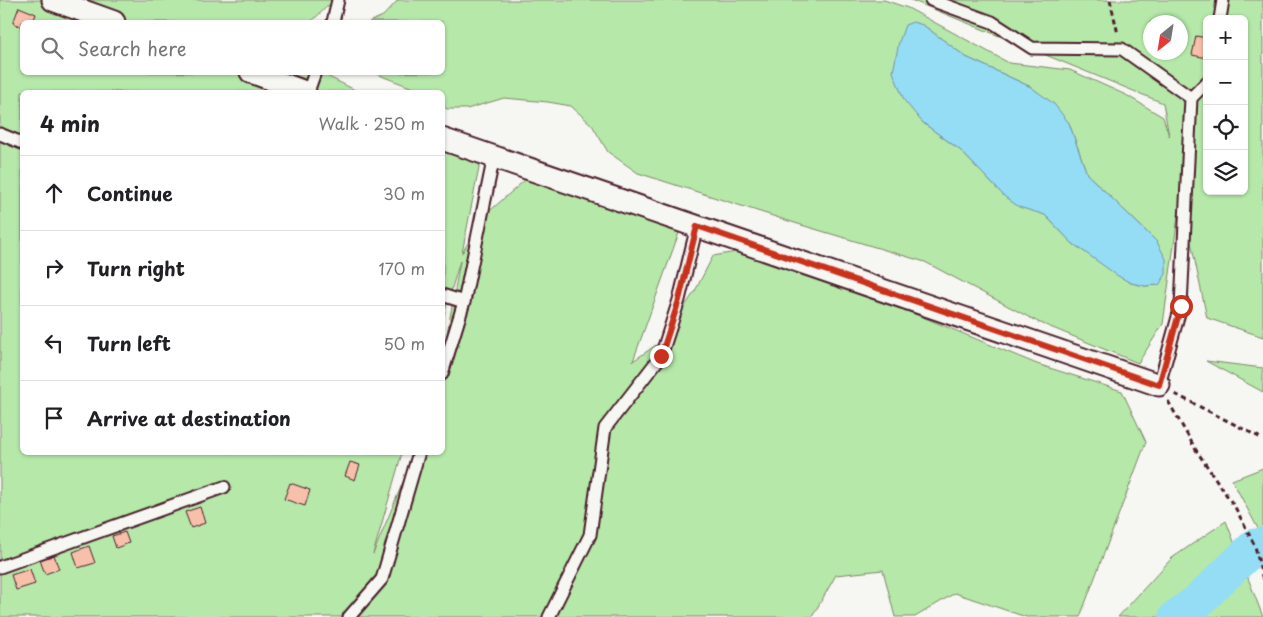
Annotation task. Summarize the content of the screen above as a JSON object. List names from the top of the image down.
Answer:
{
  "north": "bottom left",
  "page": {
    "map_buttons": ["+", "−"],
    "search": "Search here",
    "heading": ["4 min", "Walk · 250 m"],
    "list": [
      ["Continue", "30 m"],
      ["Turn right", "170 m"],
      ["Turn left", "50 m"],
      "Arrive at destination"
    ]
  }
}
